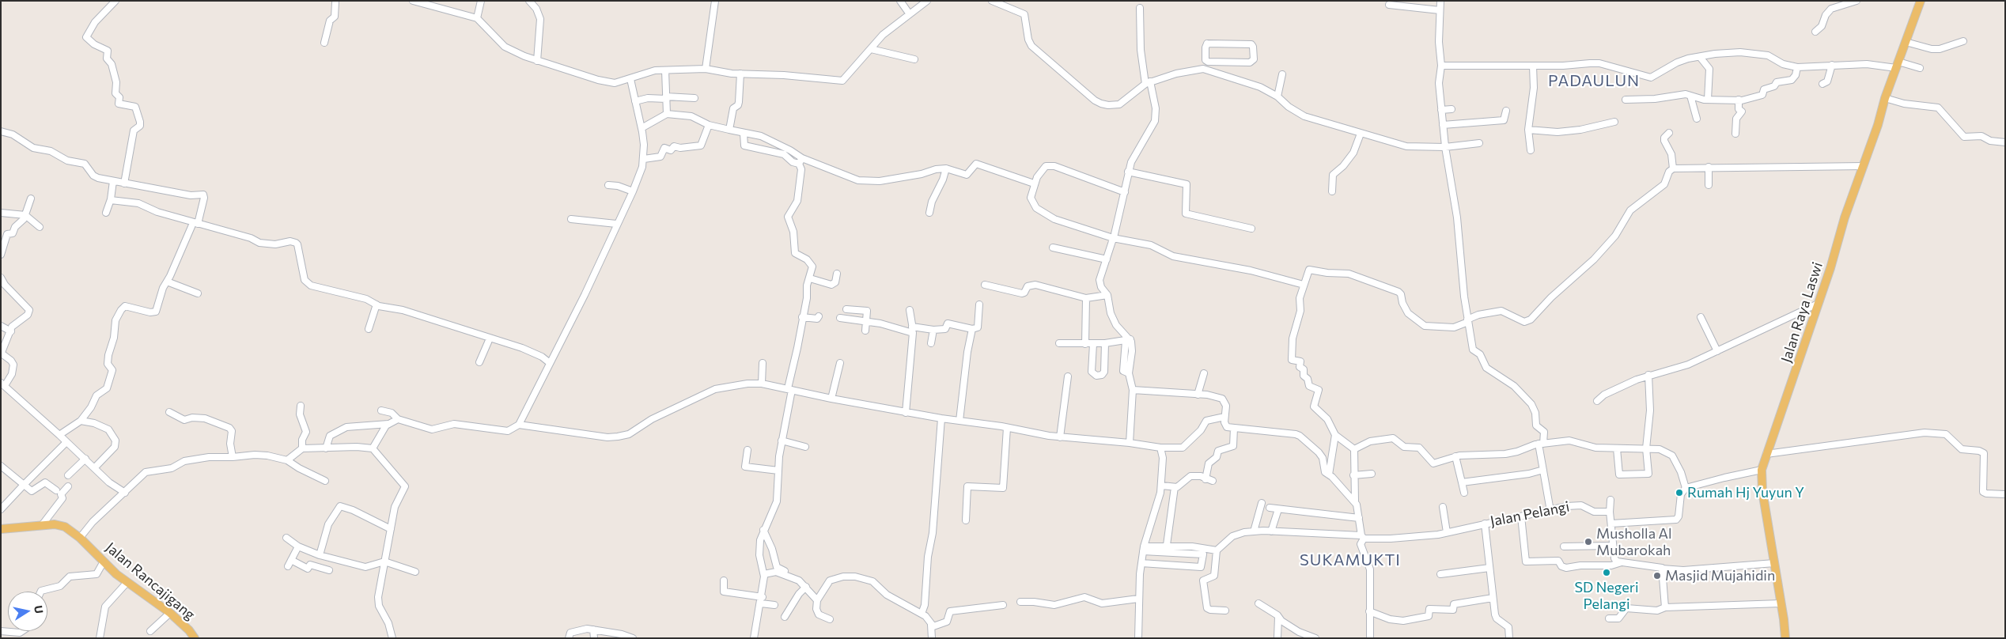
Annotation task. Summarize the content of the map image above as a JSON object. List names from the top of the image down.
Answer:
{
  "streets": {
    "main road": ["Jalan Raya Laswi", "Jalan Rancajigang"],
    "street": ["Jalan Pelangi"]
  },
  "districts": ["PADAULUN", "SUKAMUKTI"],
  "places": [
    "Rumah Hj Yuyun Y",
    "Musholla Al Mubarokah",
    "SD Negeri Pelangi",
    "Masjid Mujahidin"
  ],
  "north": "right"
}
